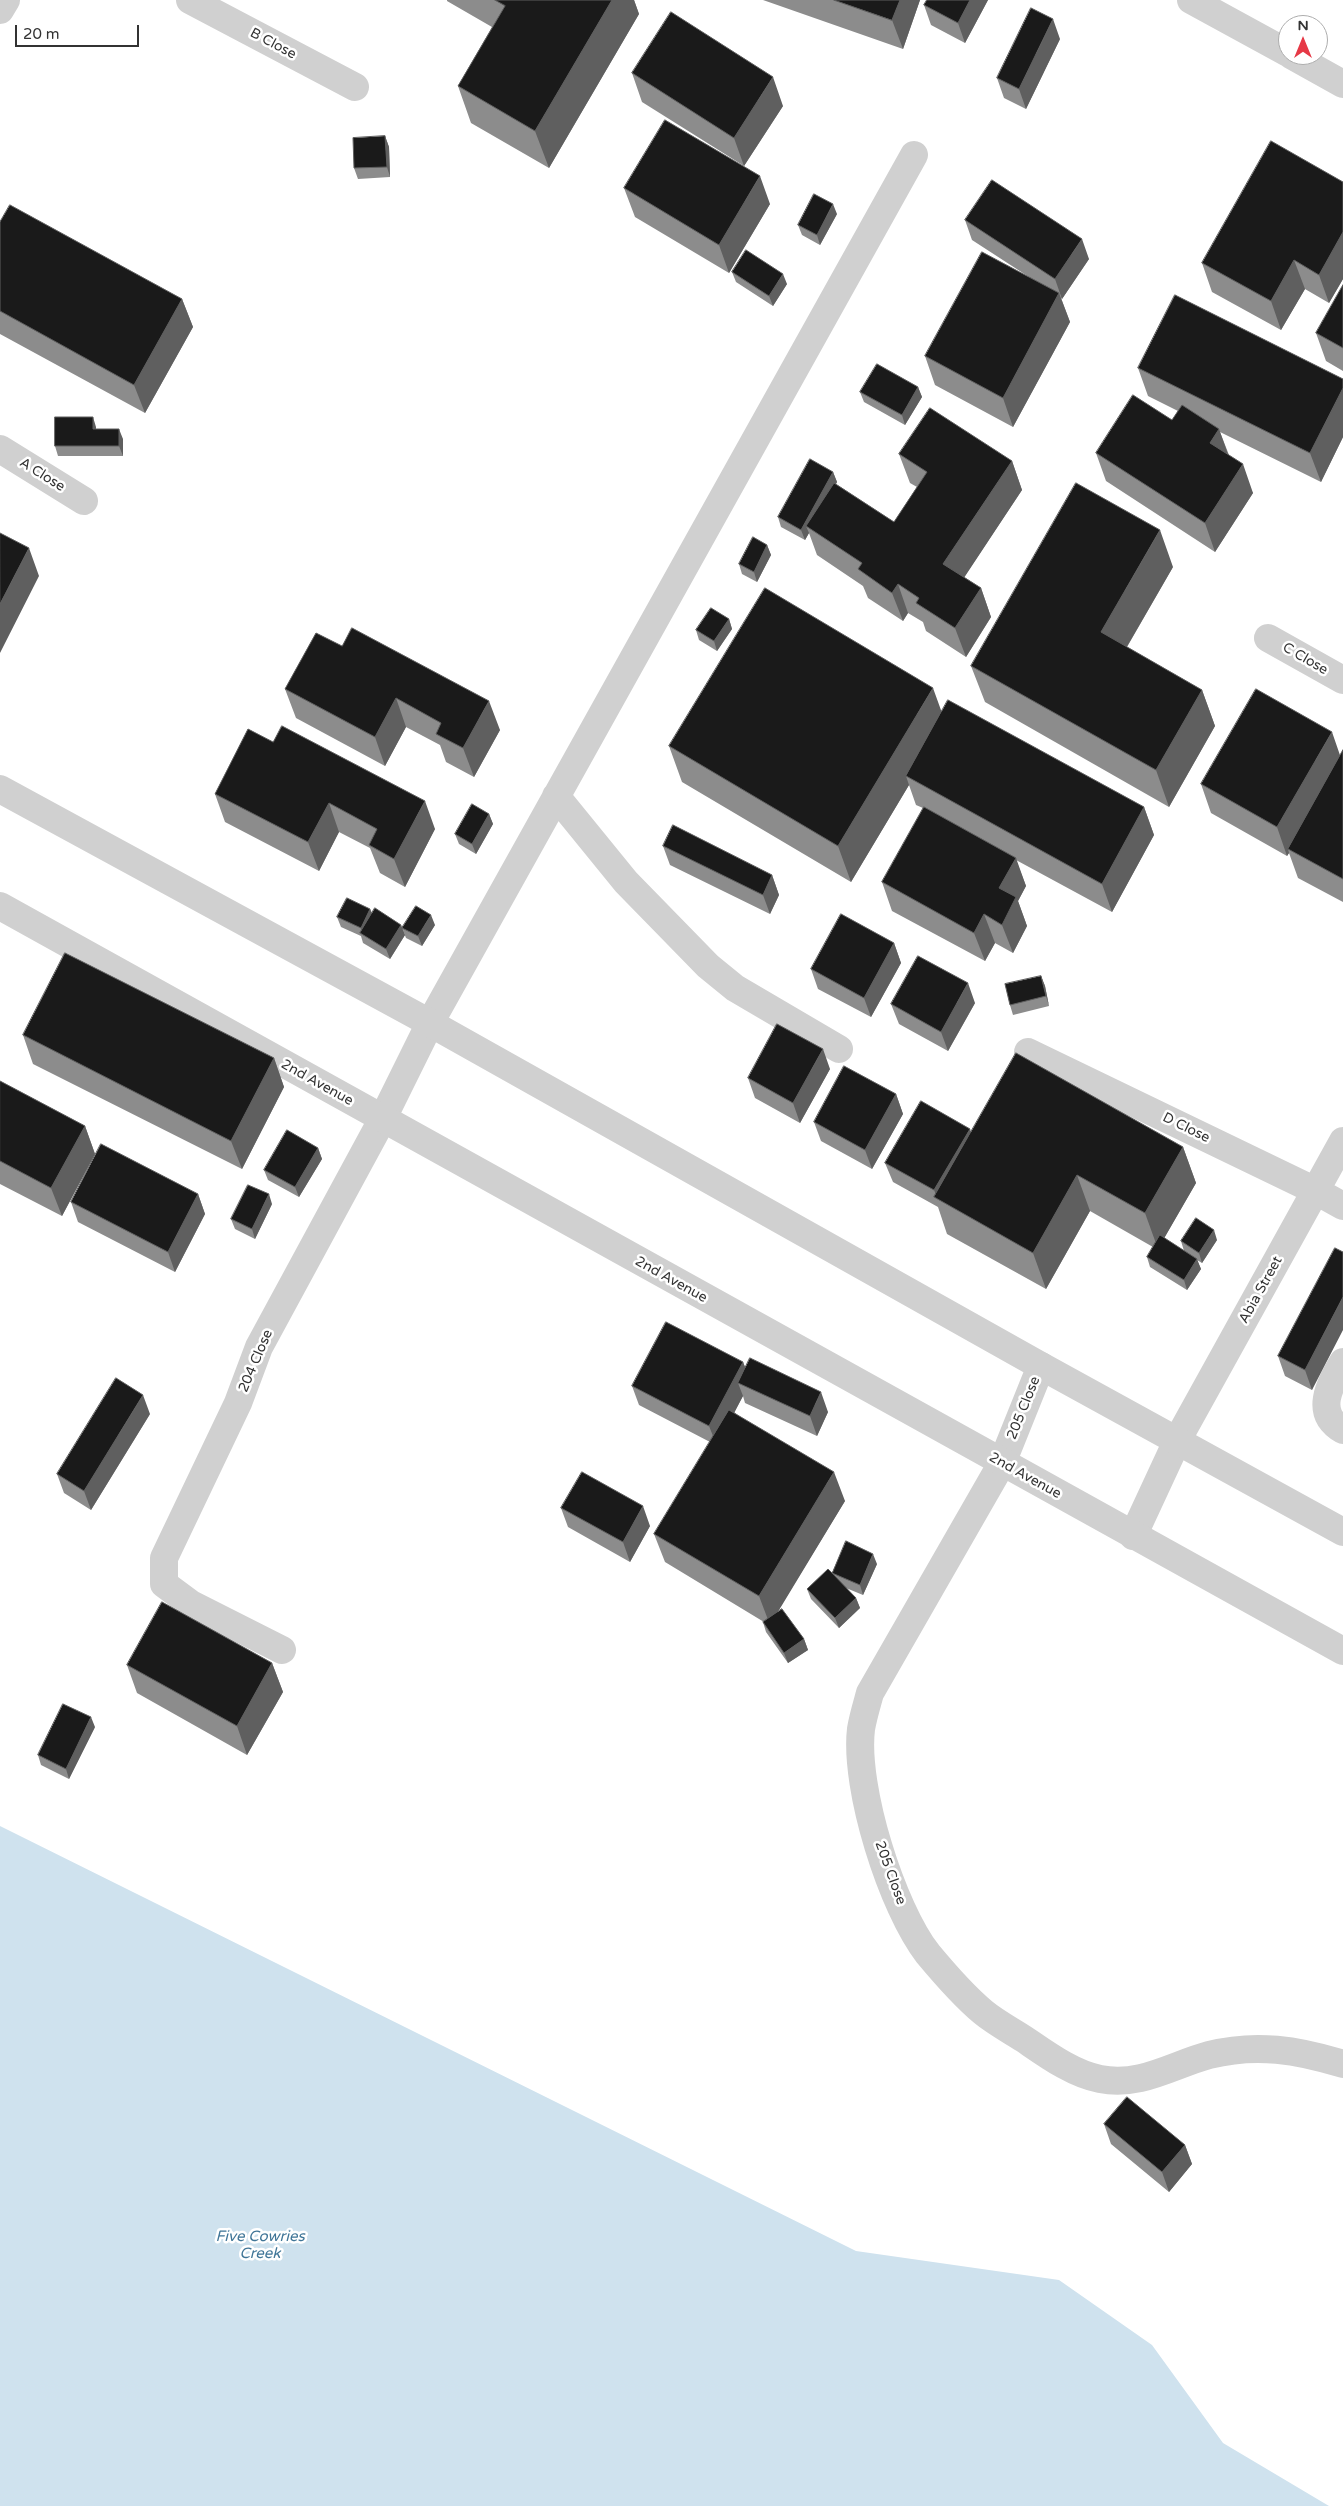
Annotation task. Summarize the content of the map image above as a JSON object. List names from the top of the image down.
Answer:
{
  "streets": {
    "street": [
      "B Close",
      "A Close",
      "C Close",
      "2nd Avenue",
      "D Close",
      "Abia Street",
      "204 Close",
      "205 Close"
    ]
  },
  "crossings": [
    ["2nd Avenue", "Abia Street"],
    ["2nd Avenue", "204 Close"],
    ["2nd Avenue", "205 Close"],
    ["D Close", "Abia Street"]
  ],
  "water": ["Five Cowries Creek"],
  "scale_bar": "20 m",
  "north": "top"
}
